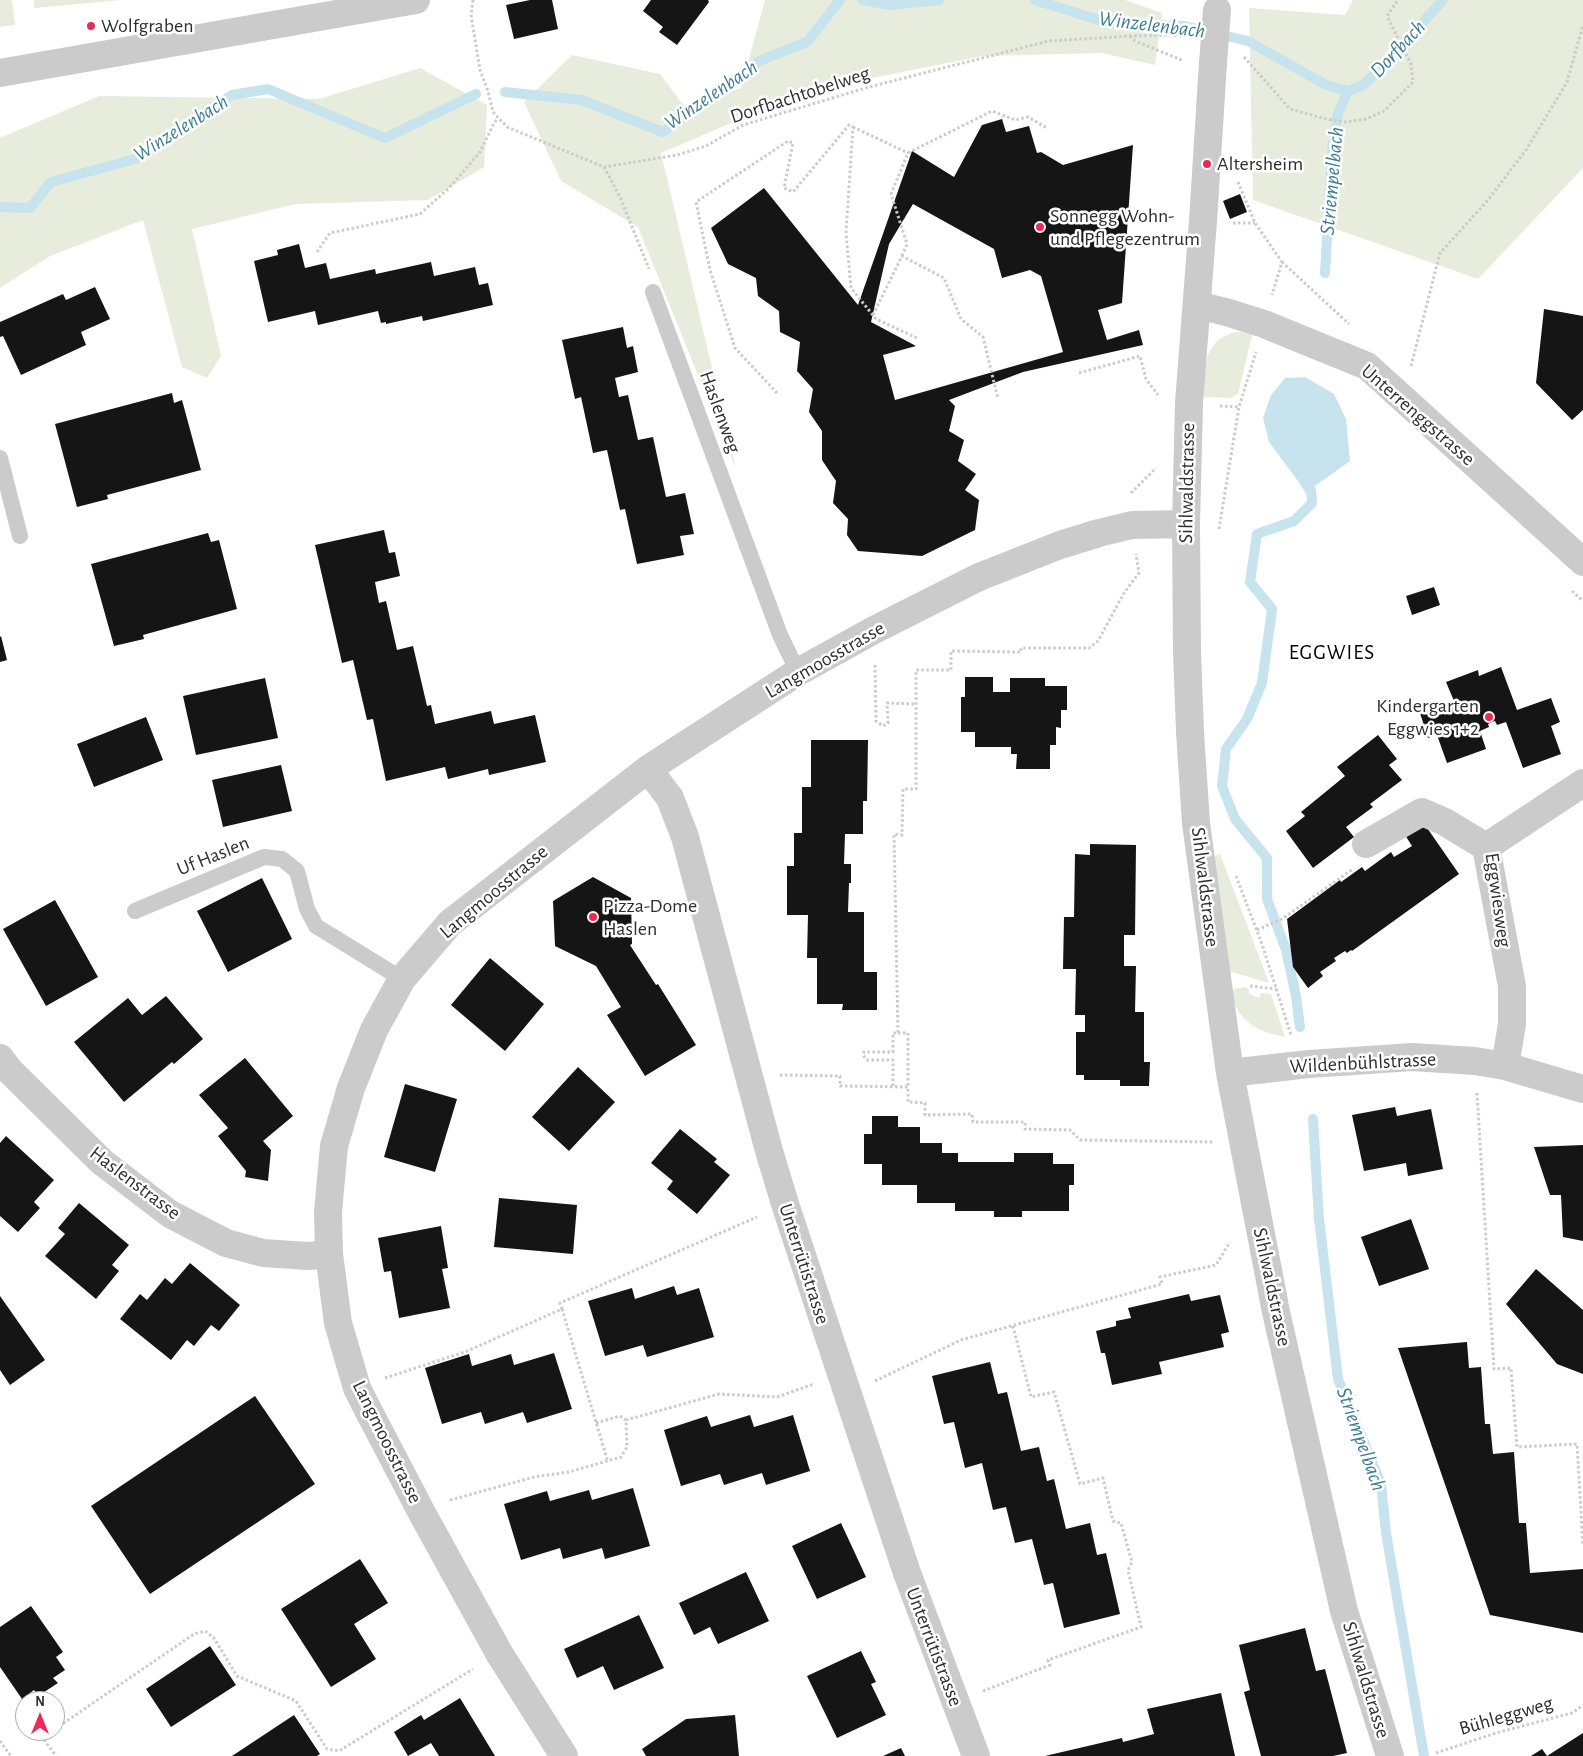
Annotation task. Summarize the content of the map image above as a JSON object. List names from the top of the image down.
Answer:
{
  "streets": {
    "street": [
      "Unterrenggstrasse",
      "Sihlwaldstrasse",
      "Langmoosstrasse",
      "Eggwiesweg",
      "Wildenbühlstrasse",
      "Haslenstrasse",
      "Unterrütistrasse"
    ],
    "lane": ["Haslenweg", "Uf Haslen"],
    "path": ["Dorfbachtobelweg", "Bühleggweg"]
  },
  "crossings": [
    ["Dorfbachtobelweg", "Sihlwaldstrasse"],
    ["Haslenweg", "Langmoosstrasse"],
    ["Unterrenggstrasse", "Sihlwaldstrasse"],
    ["Sihlwaldstrasse", "Langmoosstrasse"],
    ["Sihlwaldstrasse", "Wildenbühlstrasse"],
    ["Langmoosstrasse", "Uf Haslen"],
    ["Langmoosstrasse", "Haslenstrasse"],
    ["Langmoosstrasse", "Unterrütistrasse"],
    ["Eggwiesweg", "Wildenbühlstrasse"]
  ],
  "districts": ["EGGWIES"],
  "water": ["Winzelenbach", "Dorfbach", "Striempelbach"],
  "places": [
    "Wolfgraben",
    "Altersheim",
    "Sonnegg Wohn- und Pflegezentrum",
    "Kindergarten Eggwies 1+2",
    "Pizza-Dome Haslen"
  ],
  "north": "top"
}
